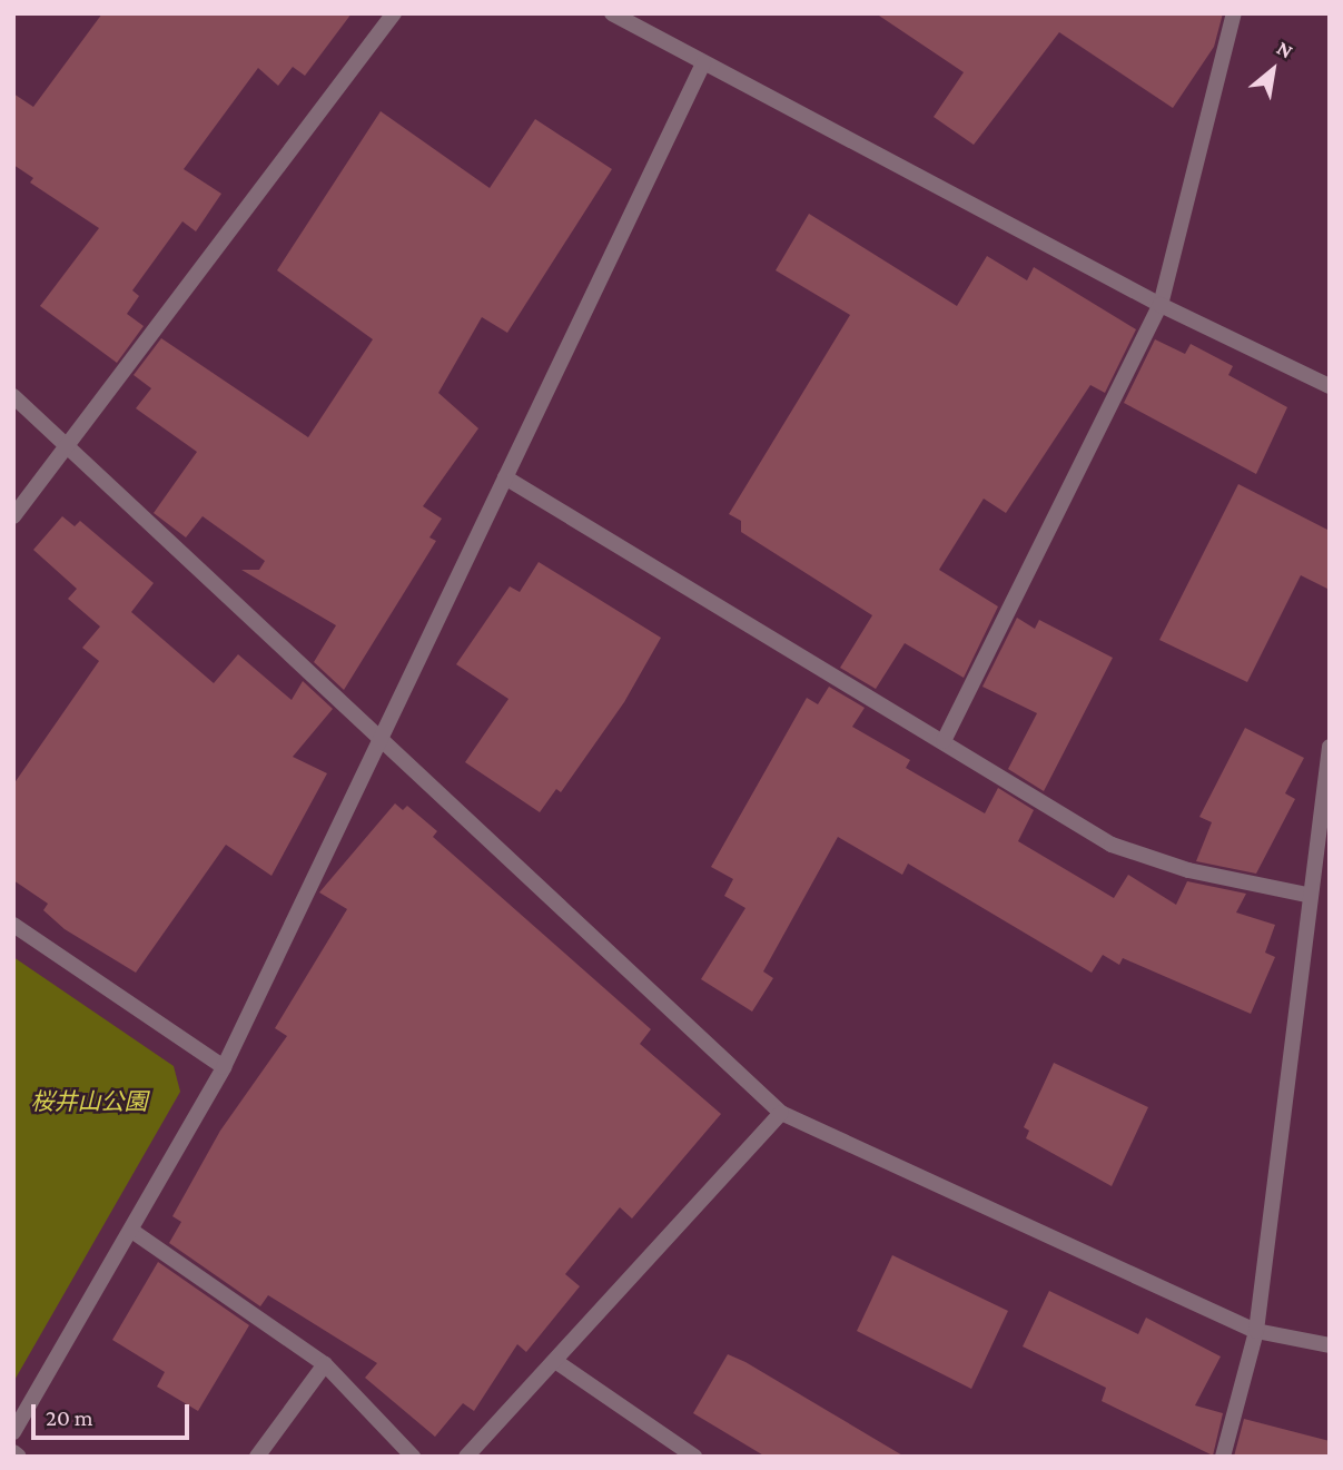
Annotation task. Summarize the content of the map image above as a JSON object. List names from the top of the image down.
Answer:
{
  "parks": ["桜井山公園"],
  "scale_bar": "20 m",
  "north": "top right"
}
